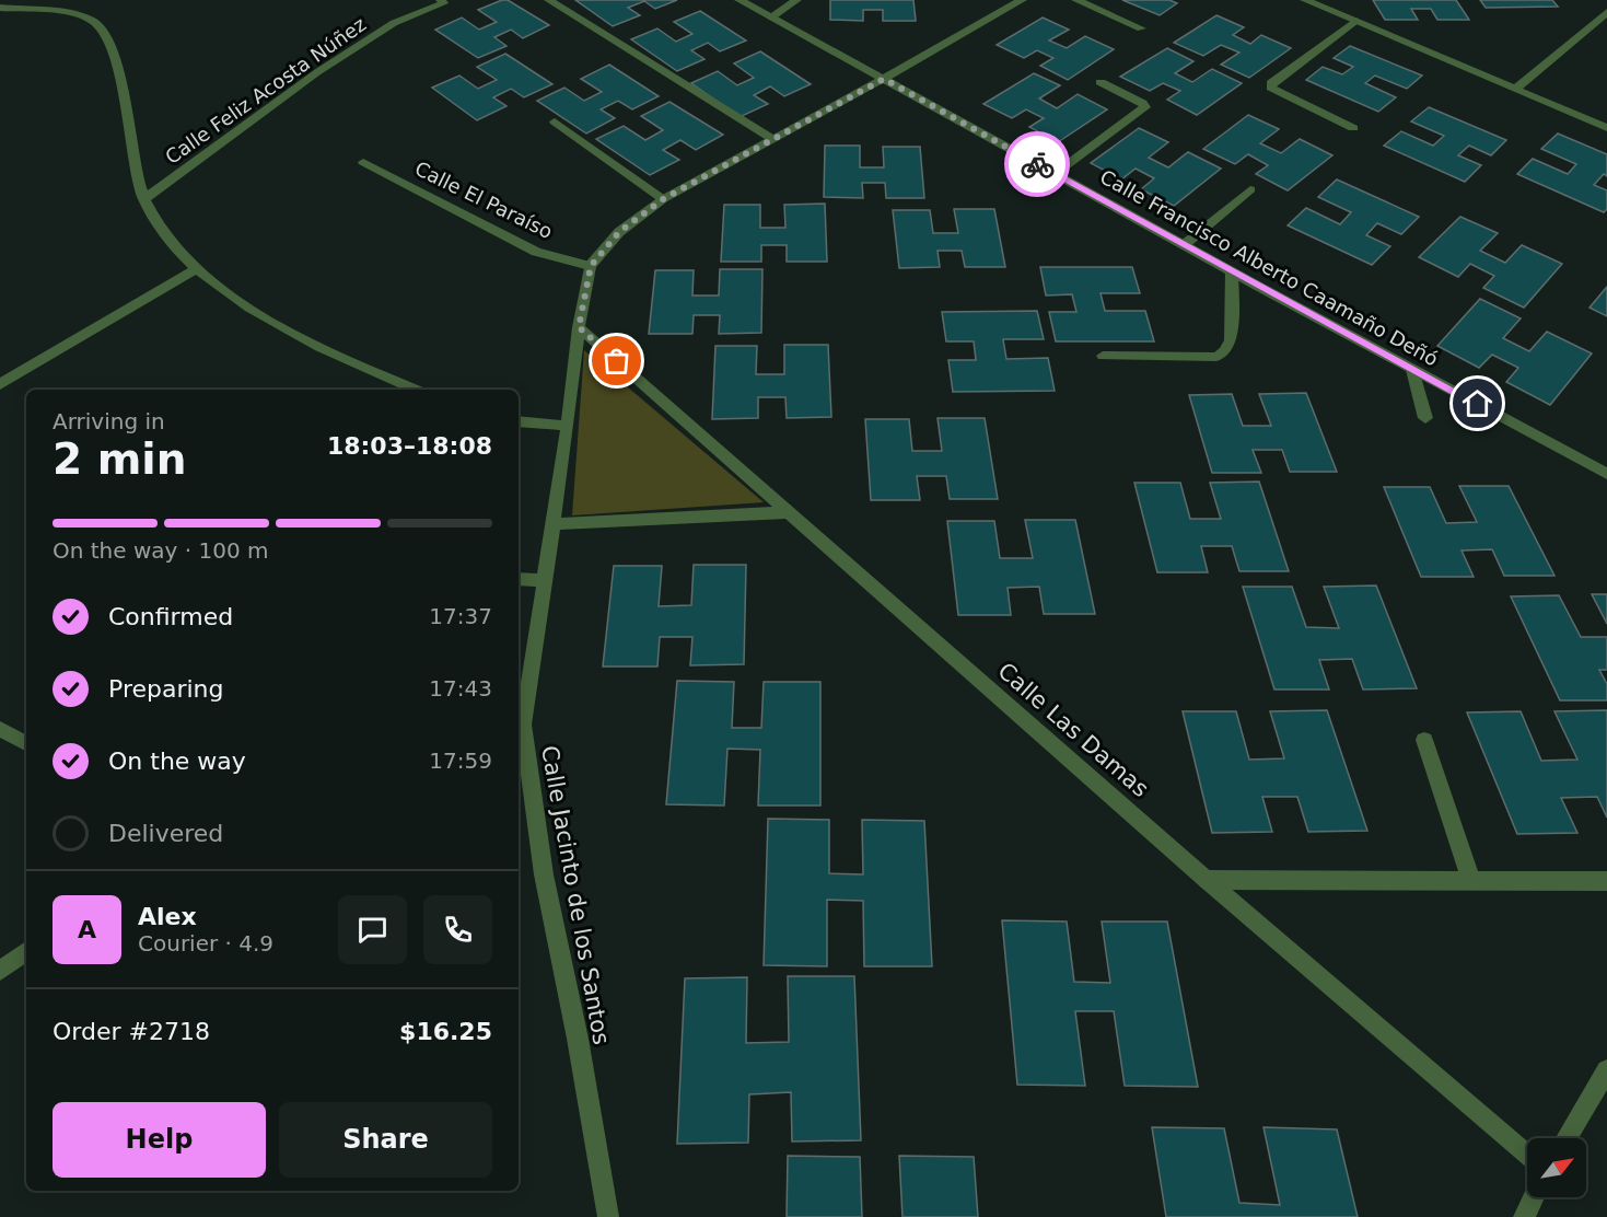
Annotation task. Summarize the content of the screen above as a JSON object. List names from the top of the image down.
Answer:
{
  "streets": {
    "street": [
      "Calle Feliz Acosta Núñez",
      "Calle El Paraíso",
      "Calle Francisco Alberto Caamaño Deñó",
      "Calle Las Damas",
      "Calle Jacinto de los Santos"
    ]
  },
  "crossings": [
    ["Calle El Paraíso", "Calle Jacinto de los Santos"],
    ["Calle Francisco Alberto Caamaño Deñó", "Calle Jacinto de los Santos"],
    ["Calle Las Damas", "Calle Jacinto de los Santos"]
  ],
  "north": "top right",
  "page": {
    "heading": ["2 min", "Arriving in", "18:03–18:08"],
    "panel": [
      "Alex",
      "Courier · 4.9",
      "Order #2718",
      "$16.25"
    ],
    "bar": "On the way · 100 m",
    "list": [
      ["Confirmed", "17:37"],
      ["Preparing", "17:43"],
      ["On the way", "17:59"],
      "Delivered"
    ],
    "round": "A",
    "buttons": ["Help", "Share"]
  }
}
